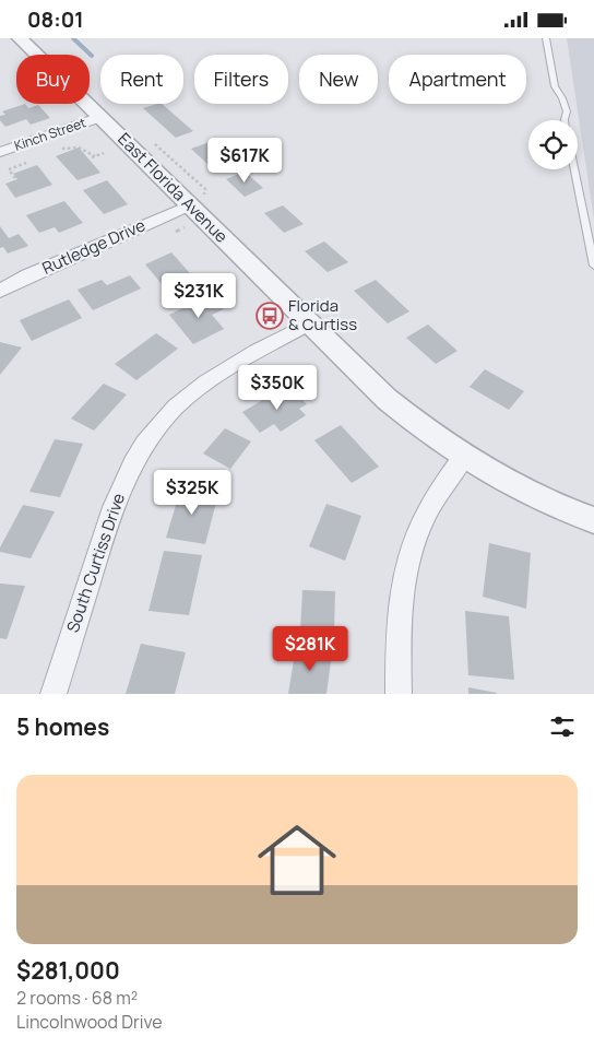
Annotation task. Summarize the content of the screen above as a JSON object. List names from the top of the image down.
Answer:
{
  "streets": {
    "street": [
      "Kinch Street",
      "East Florida Avenue",
      "Rutledge Drive",
      "South Curtiss Drive"
    ]
  },
  "crossings": [
    ["Kinch Street", "East Florida Avenue"],
    ["East Florida Avenue", "Rutledge Drive"],
    ["East Florida Avenue", "South Curtiss Drive"]
  ],
  "places": {
    "bus stop": ["Florida & Curtiss"]
  },
  "page": {
    "status": "08:01",
    "chip": [
      "Buy",
      "Rent",
      "Filters",
      "New",
      "Apartment"
    ],
    "price": [
      "$617K",
      "$231K",
      "$350K",
      "$325K",
      "$281K"
    ],
    "heading": "5 homes",
    "list": [
      {
        "name": "$281,000",
        "note": "2 rooms · 68 m² · Lincolnwood Drive"
      }
    ]
  }
}
